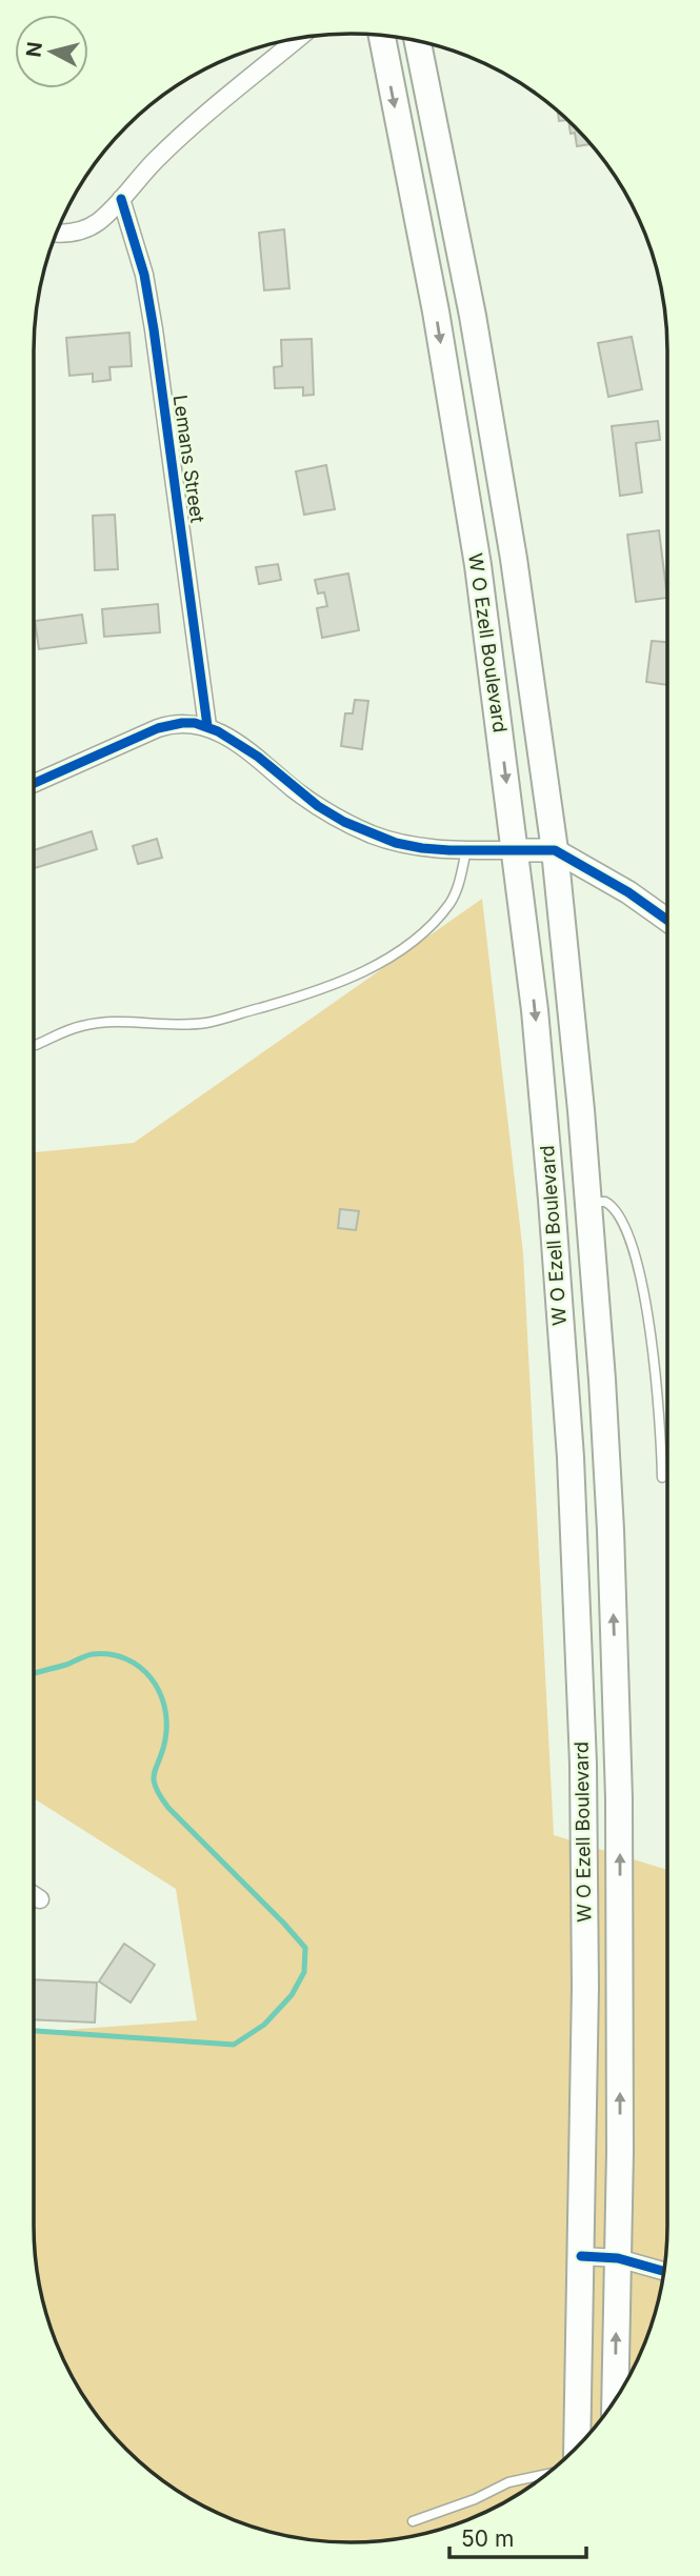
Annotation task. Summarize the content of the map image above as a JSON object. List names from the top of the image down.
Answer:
{
  "streets": {
    "main road": ["W O Ezell Boulevard"],
    "street": ["Lemans Street"]
  },
  "scale_bar": "50 m",
  "north": "left"
}
